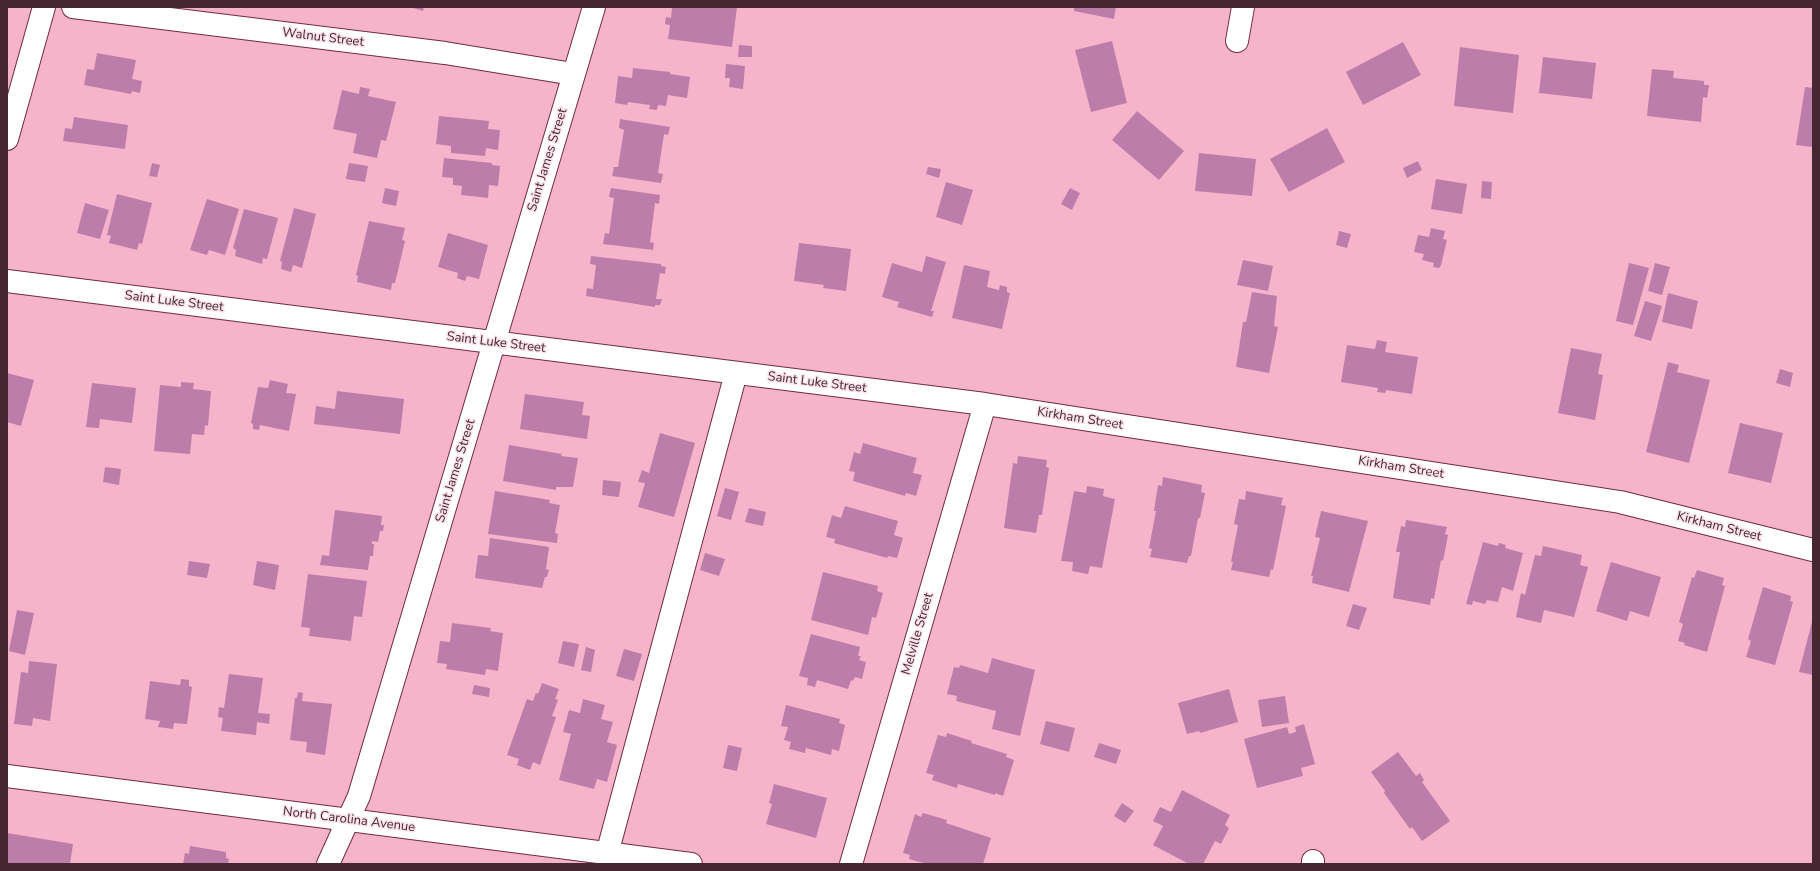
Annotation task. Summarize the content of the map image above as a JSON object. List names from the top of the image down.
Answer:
{
  "streets": {
    "street": [
      "Walnut Street",
      "Saint James Street",
      "Saint Luke Street",
      "Kirkham Street",
      "Melville Street",
      "North Carolina Avenue"
    ]
  },
  "crossings": [
    ["Walnut Street", "Saint James Street"],
    ["Saint James Street", "Saint Luke Street"],
    ["Saint James Street", "North Carolina Avenue"],
    ["Saint Luke Street", "Kirkham Street"],
    ["Saint Luke Street", "Melville Street"],
    ["Kirkham Street", "Melville Street"]
  ]
}
